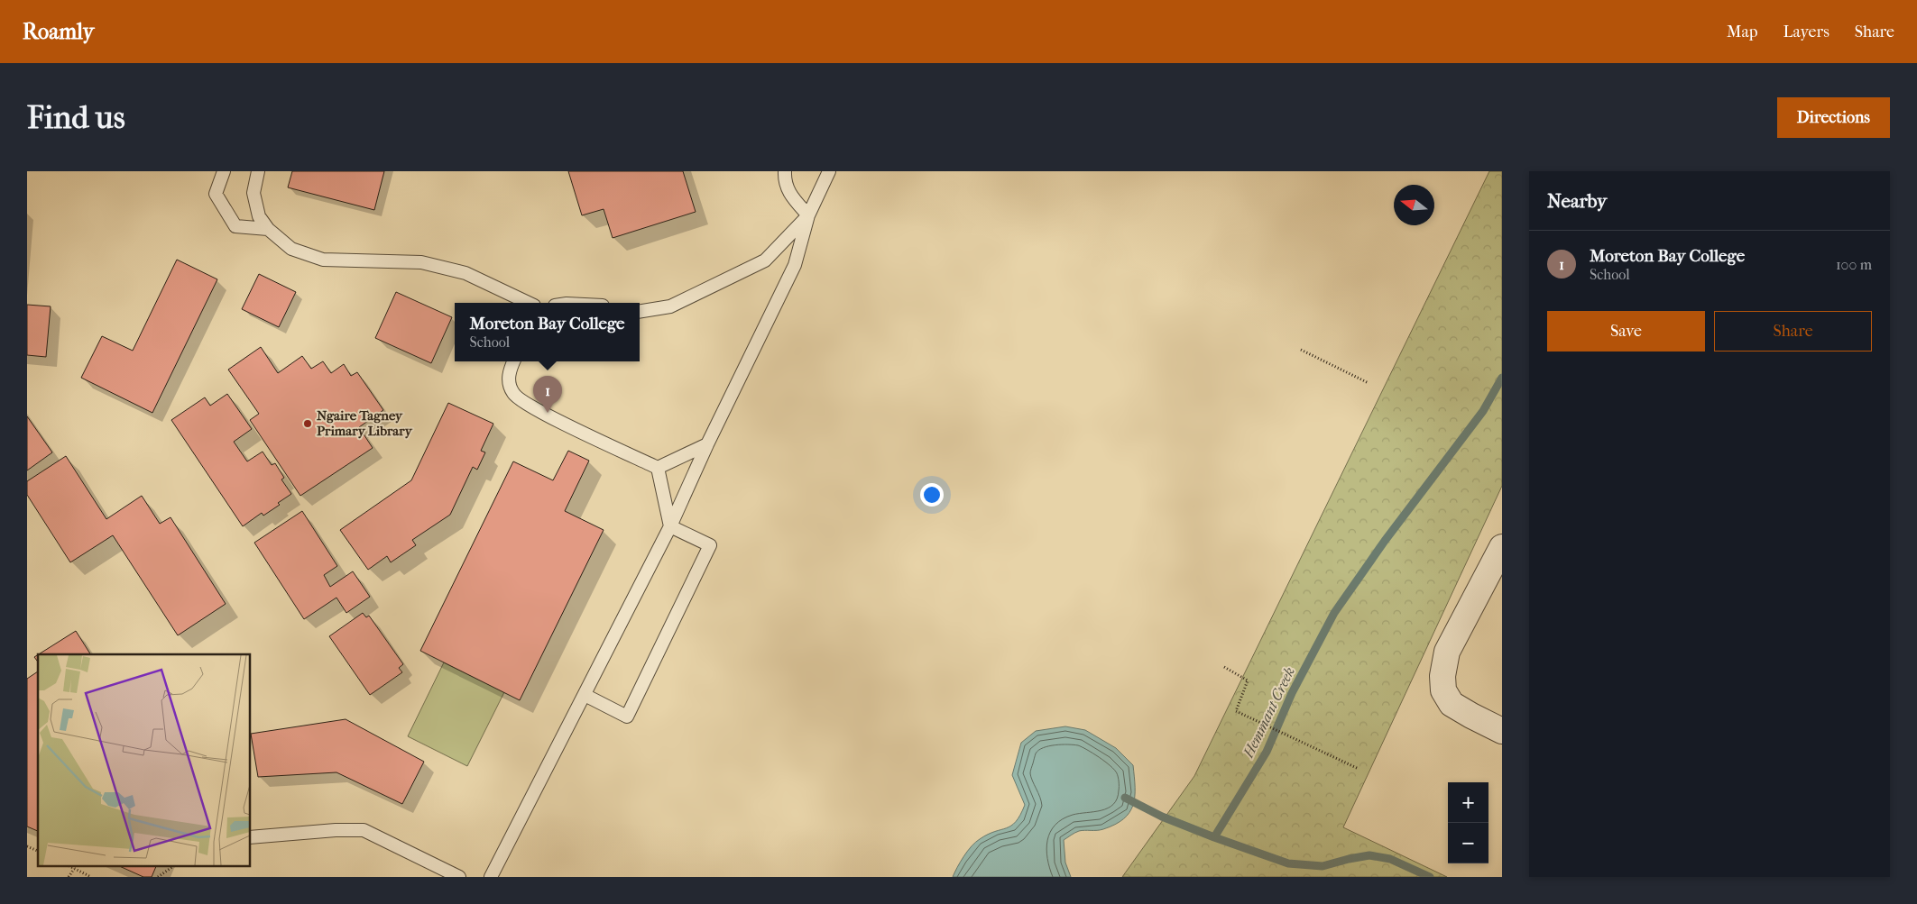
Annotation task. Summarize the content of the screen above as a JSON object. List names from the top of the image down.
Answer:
{
  "water": ["Hemmant Creek"],
  "places": ["Ngaire Tagney Primary Library"],
  "north": "left",
  "page": {
    "header": "Roamly",
    "nav": ["Map", "Layers", "Share"],
    "buttons": [
      "Directions",
      ["Save", "Share"]
    ],
    "title": "Find us",
    "heading": "Nearby",
    "list": [
      {
        "mark": "1",
        "name": "Moreton Bay College",
        "note": "School",
        "value": "100 m"
      }
    ],
    "popup": ["Moreton Bay College", "School"],
    "pins": "1",
    "map_buttons": ["+", "−"]
  }
}
